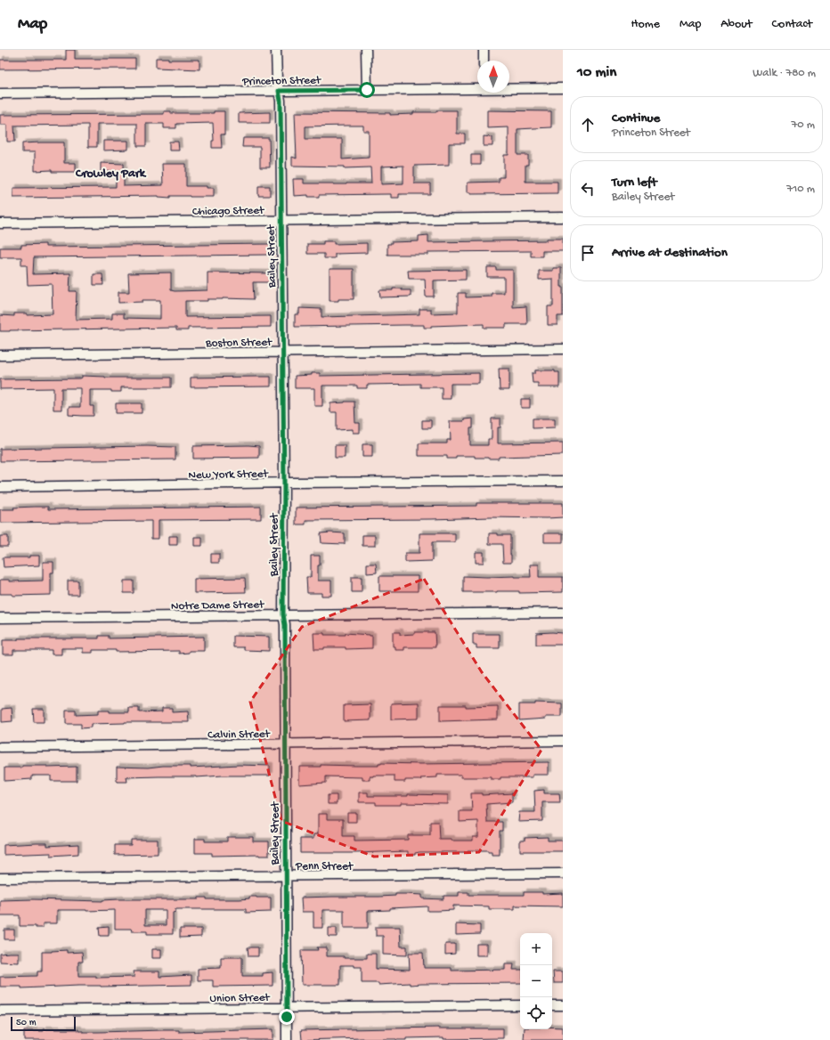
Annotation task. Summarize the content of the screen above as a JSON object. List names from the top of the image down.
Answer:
{
  "streets": {
    "street": [
      "Princeton Street",
      "Chicago Street",
      "Bailey Street",
      "Boston Street",
      "New York Street",
      "Notre Dame Street",
      "Calvin Street",
      "Penn Street",
      "Union Street"
    ]
  },
  "crossings": [
    ["Princeton Street", "Bailey Street"],
    ["Chicago Street", "Bailey Street"],
    ["Bailey Street", "Boston Street"],
    ["Bailey Street", "New York Street"],
    ["Bailey Street", "Notre Dame Street"],
    ["Bailey Street", "Calvin Street"],
    ["Bailey Street", "Penn Street"],
    ["Bailey Street", "Union Street"]
  ],
  "districts": ["Crowley Park"],
  "scale_bar": "50 m",
  "north": "top",
  "page": {
    "header": "Map",
    "nav": [
      "Home",
      "Map",
      "About",
      "Contact"
    ],
    "heading": ["10 min", "Walk · 780 m"],
    "list": [
      ["Continue", "Princeton Street", "70 m"],
      ["Turn left", "Bailey Street", "710 m"],
      "Arrive at destination"
    ],
    "map_buttons": ["+", "−"],
    "scale": "50 m"
  }
}
